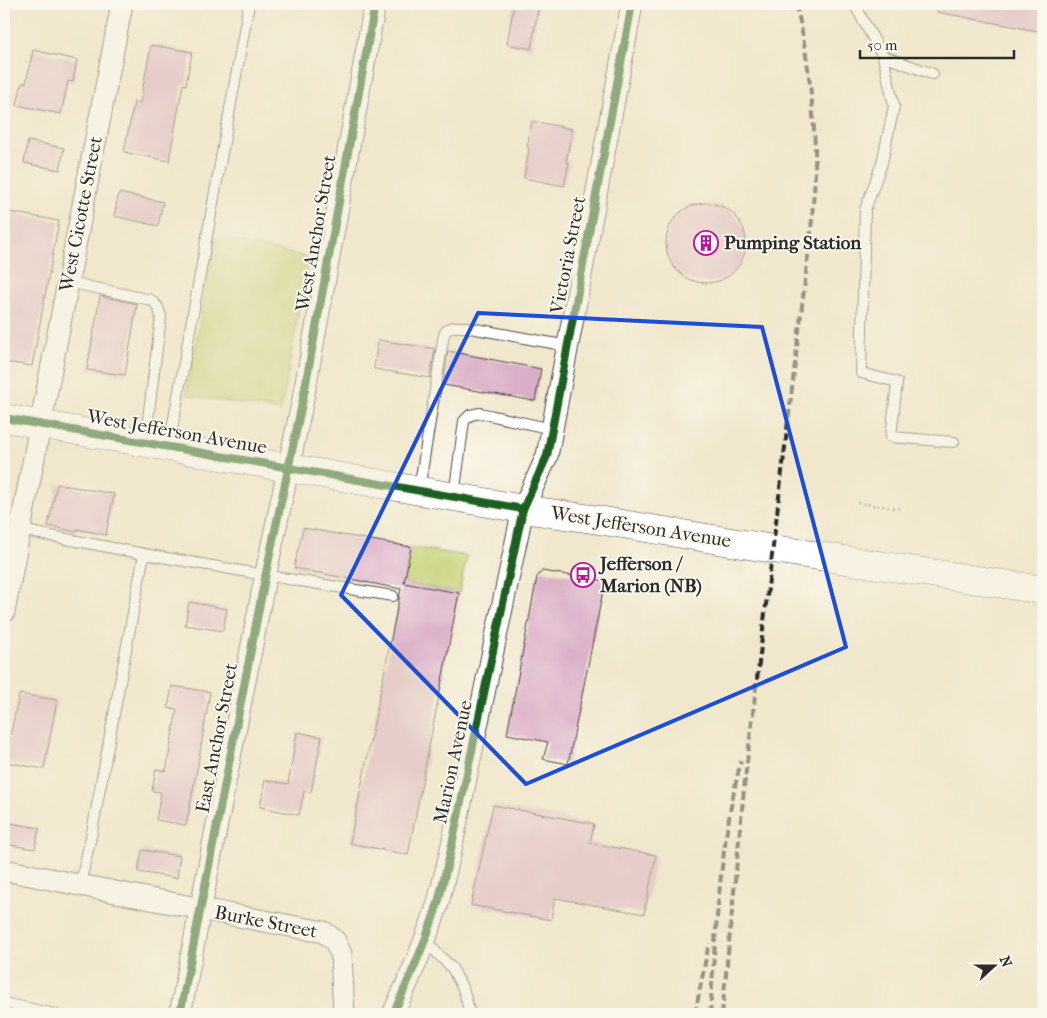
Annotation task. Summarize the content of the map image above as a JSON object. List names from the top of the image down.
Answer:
{
  "streets": {
    "main road": ["West Jefferson Avenue"],
    "street": [
      "West Cicotte Street",
      "West Anchor Street",
      "Victoria Street",
      "East Anchor Street",
      "Marion Avenue",
      "Burke Street"
    ]
  },
  "crossings": [
    ["West Cicotte Street", "West Jefferson Avenue"],
    ["West Anchor Street", "West Jefferson Avenue"],
    ["West Anchor Street", "East Anchor Street"],
    ["Victoria Street", "West Jefferson Avenue"],
    ["Victoria Street", "Marion Avenue"],
    ["West Jefferson Avenue", "East Anchor Street"],
    ["West Jefferson Avenue", "Marion Avenue"],
    ["East Anchor Street", "Burke Street"]
  ],
  "places": {
    "building": ["Pumping Station"],
    "bus stop": ["Jefferson / Marion (NB)"]
  },
  "scale_bar": "50 m",
  "north": "right"
}
